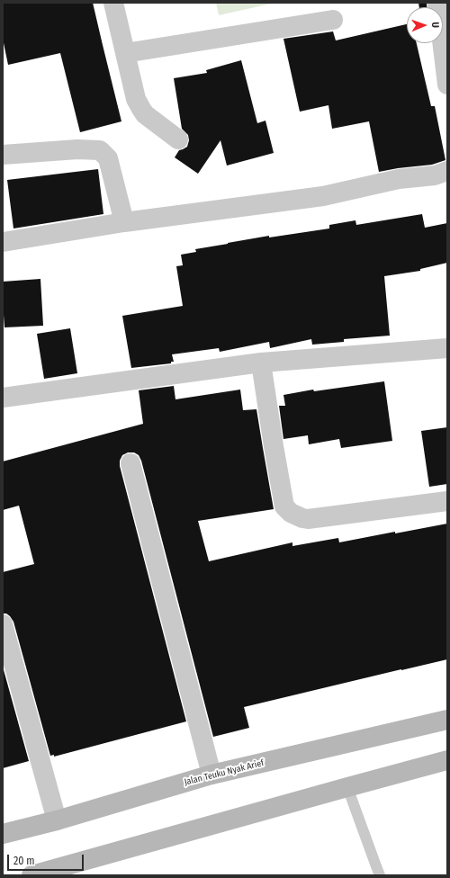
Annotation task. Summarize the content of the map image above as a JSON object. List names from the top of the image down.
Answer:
{
  "streets": {
    "main road": ["Jalan Teuku Nyak Arief"]
  },
  "scale_bar": "20 m",
  "north": "right"
}
